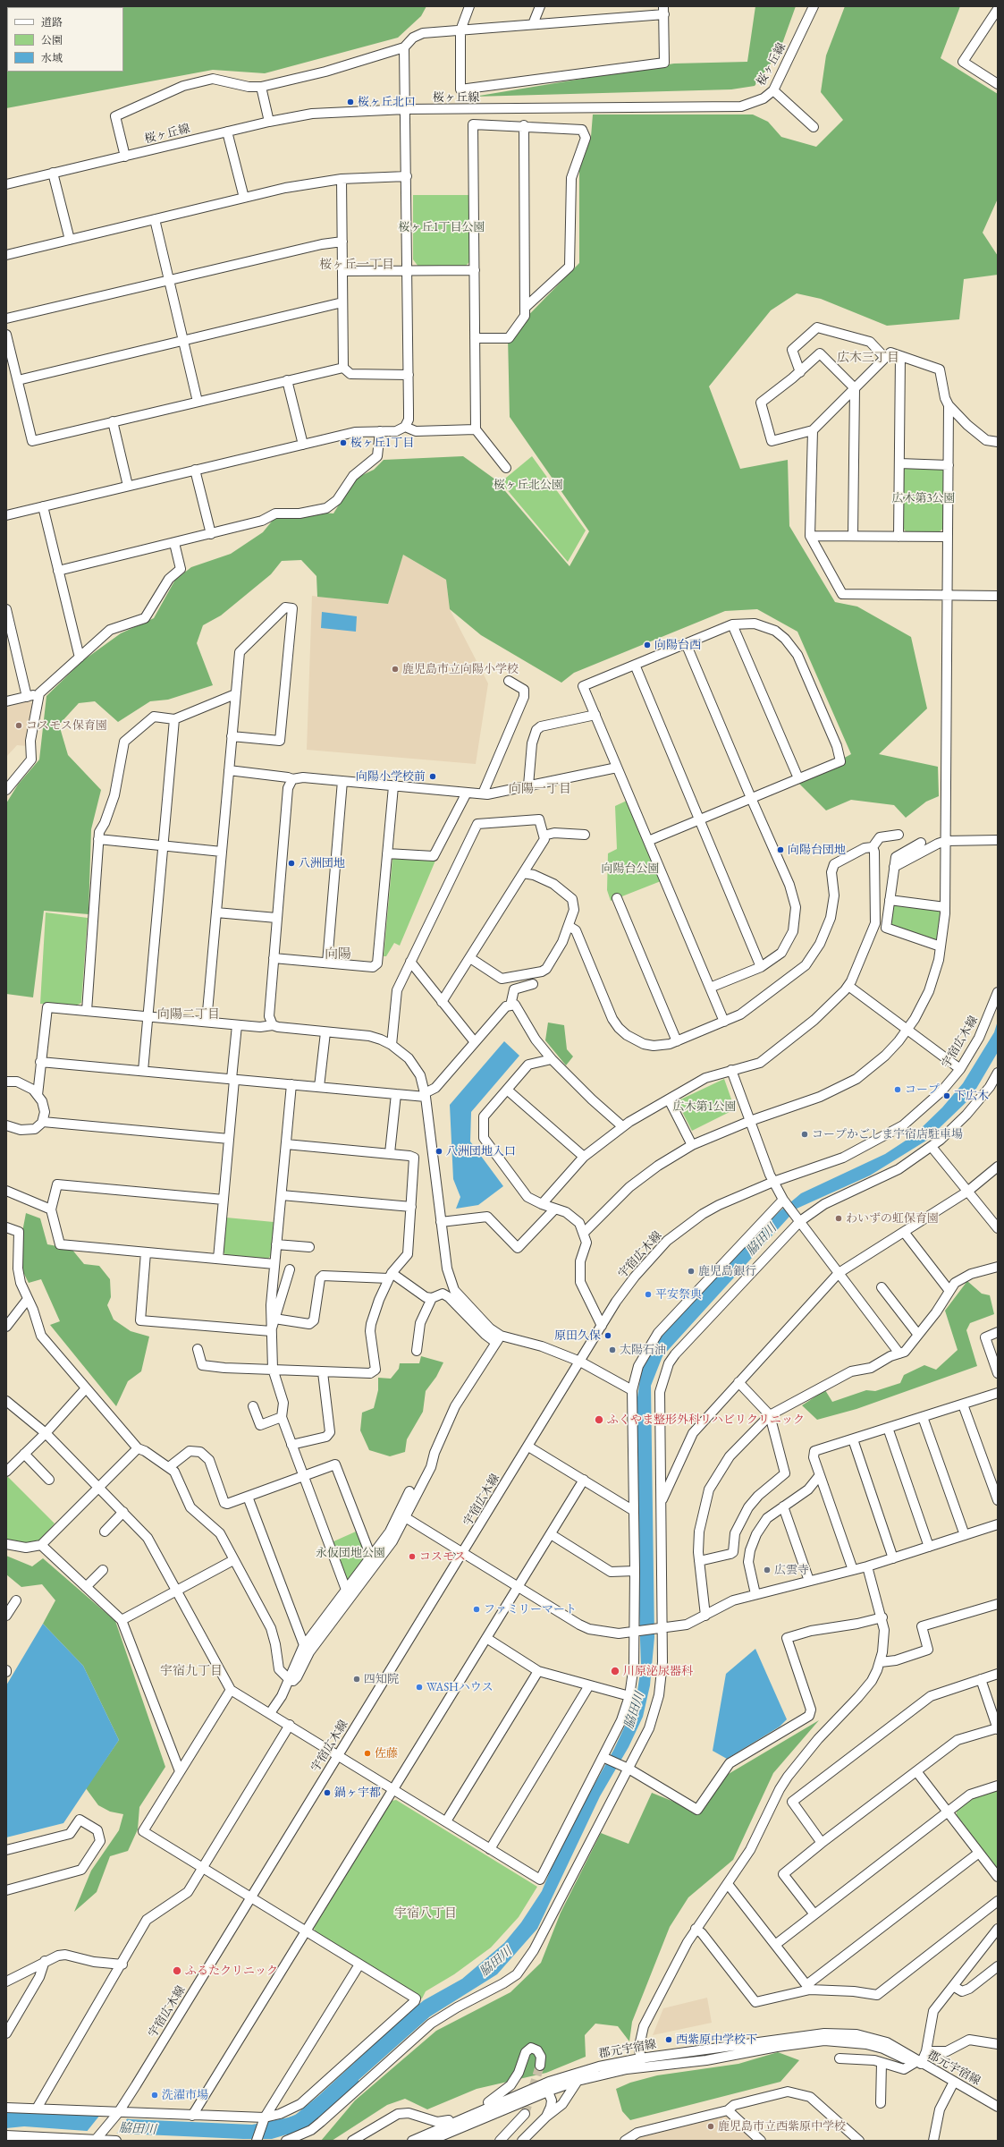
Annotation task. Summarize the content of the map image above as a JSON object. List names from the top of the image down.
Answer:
{
  "streets": {
    "street": ["桜ヶ丘線", "宇宿広木線", "郡元宇宿線"]
  },
  "districts": [
    "桜ヶ丘一丁目",
    "広木三丁目",
    "向陽一丁目",
    "向陽",
    "向陽二丁目",
    "宇宿九丁目",
    "宇宿八丁目"
  ],
  "water": ["脇田川"],
  "parks": [
    "桜ヶ丘1丁目公園",
    "桜ヶ丘北公園",
    "広木第3公園",
    "向陽台公園",
    "広木第1公園",
    "永仮団地公園"
  ],
  "places": [
    "桜ヶ丘北口",
    "桜ヶ丘1丁目",
    "向陽台西",
    "鹿児島市立向陽小学校",
    "コスモス保育園",
    "向陽小学校前",
    "向陽台団地",
    "八洲団地",
    "コープ",
    "下広木",
    "コープかごしま宇宿店駐車場",
    "八洲団地入口",
    "わいずの虹保育園",
    "鹿児島銀行",
    "平安祭典",
    "原田久保",
    "太陽石油",
    "ふくやま整形外科リハビリクリニック",
    "コスモス",
    "広雲寺",
    "ファミリーマート",
    "川原泌尿器科",
    "四知院",
    "WASHハウス",
    "佐藤",
    "鍋ヶ宇都",
    "ふるたクリニック",
    "西紫原中学校下",
    "洗濯市場",
    "鹿児島市立西紫原中学校"
  ],
  "legend": ["道路", "公園", "水域"]
}
